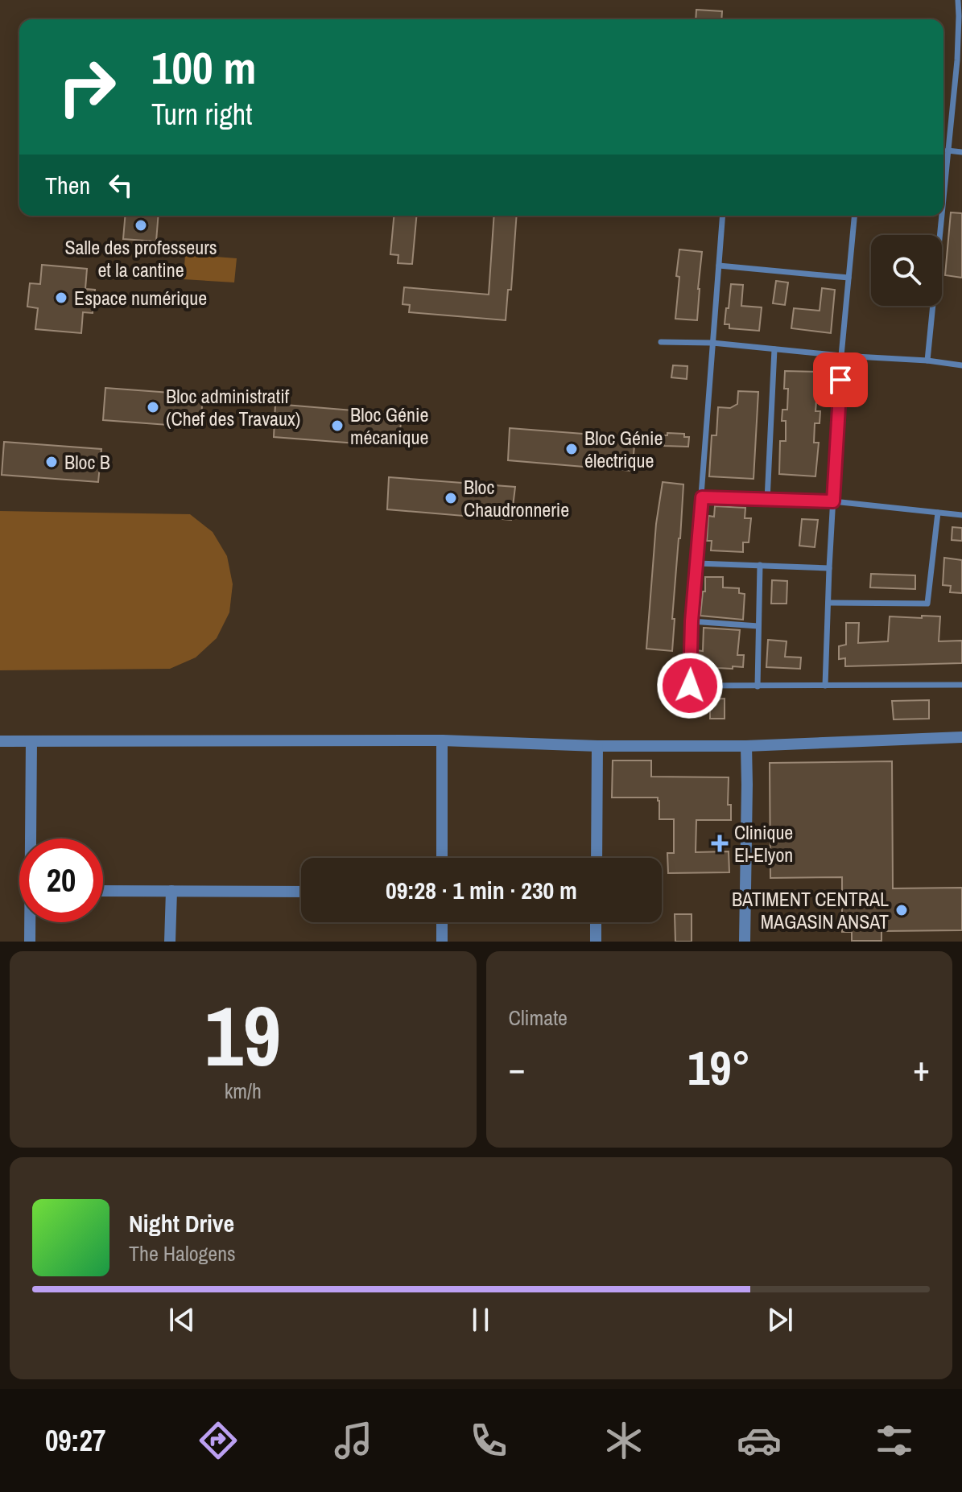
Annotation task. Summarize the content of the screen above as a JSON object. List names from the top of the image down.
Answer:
{
  "places": {
    "other": [
      "Salle des professeurs et la cantine",
      "Espace numérique",
      "Bloc administratif (Chef des Travaux)",
      "Bloc Génie mécanique",
      "Bloc Génie électrique",
      "Bloc B",
      "Bloc Chaudronnerie",
      "BATIMENT CENTRAL MAGASIN ANSAT"
    ],
    "health": ["Clinique El-Elyon"]
  },
  "page": {
    "turn": ["100 m", "Turn right"],
    "then": "Then",
    "limit": "20",
    "trip": "09:28 · 1 min · 230 m",
    "tile": [
      ["19", "km/h"],
      "Climate"
    ],
    "heat": ["−", "19°", "+"],
    "song": ["Night Drive", "The Halogens"],
    "tabs": "09:27"
  }
}
